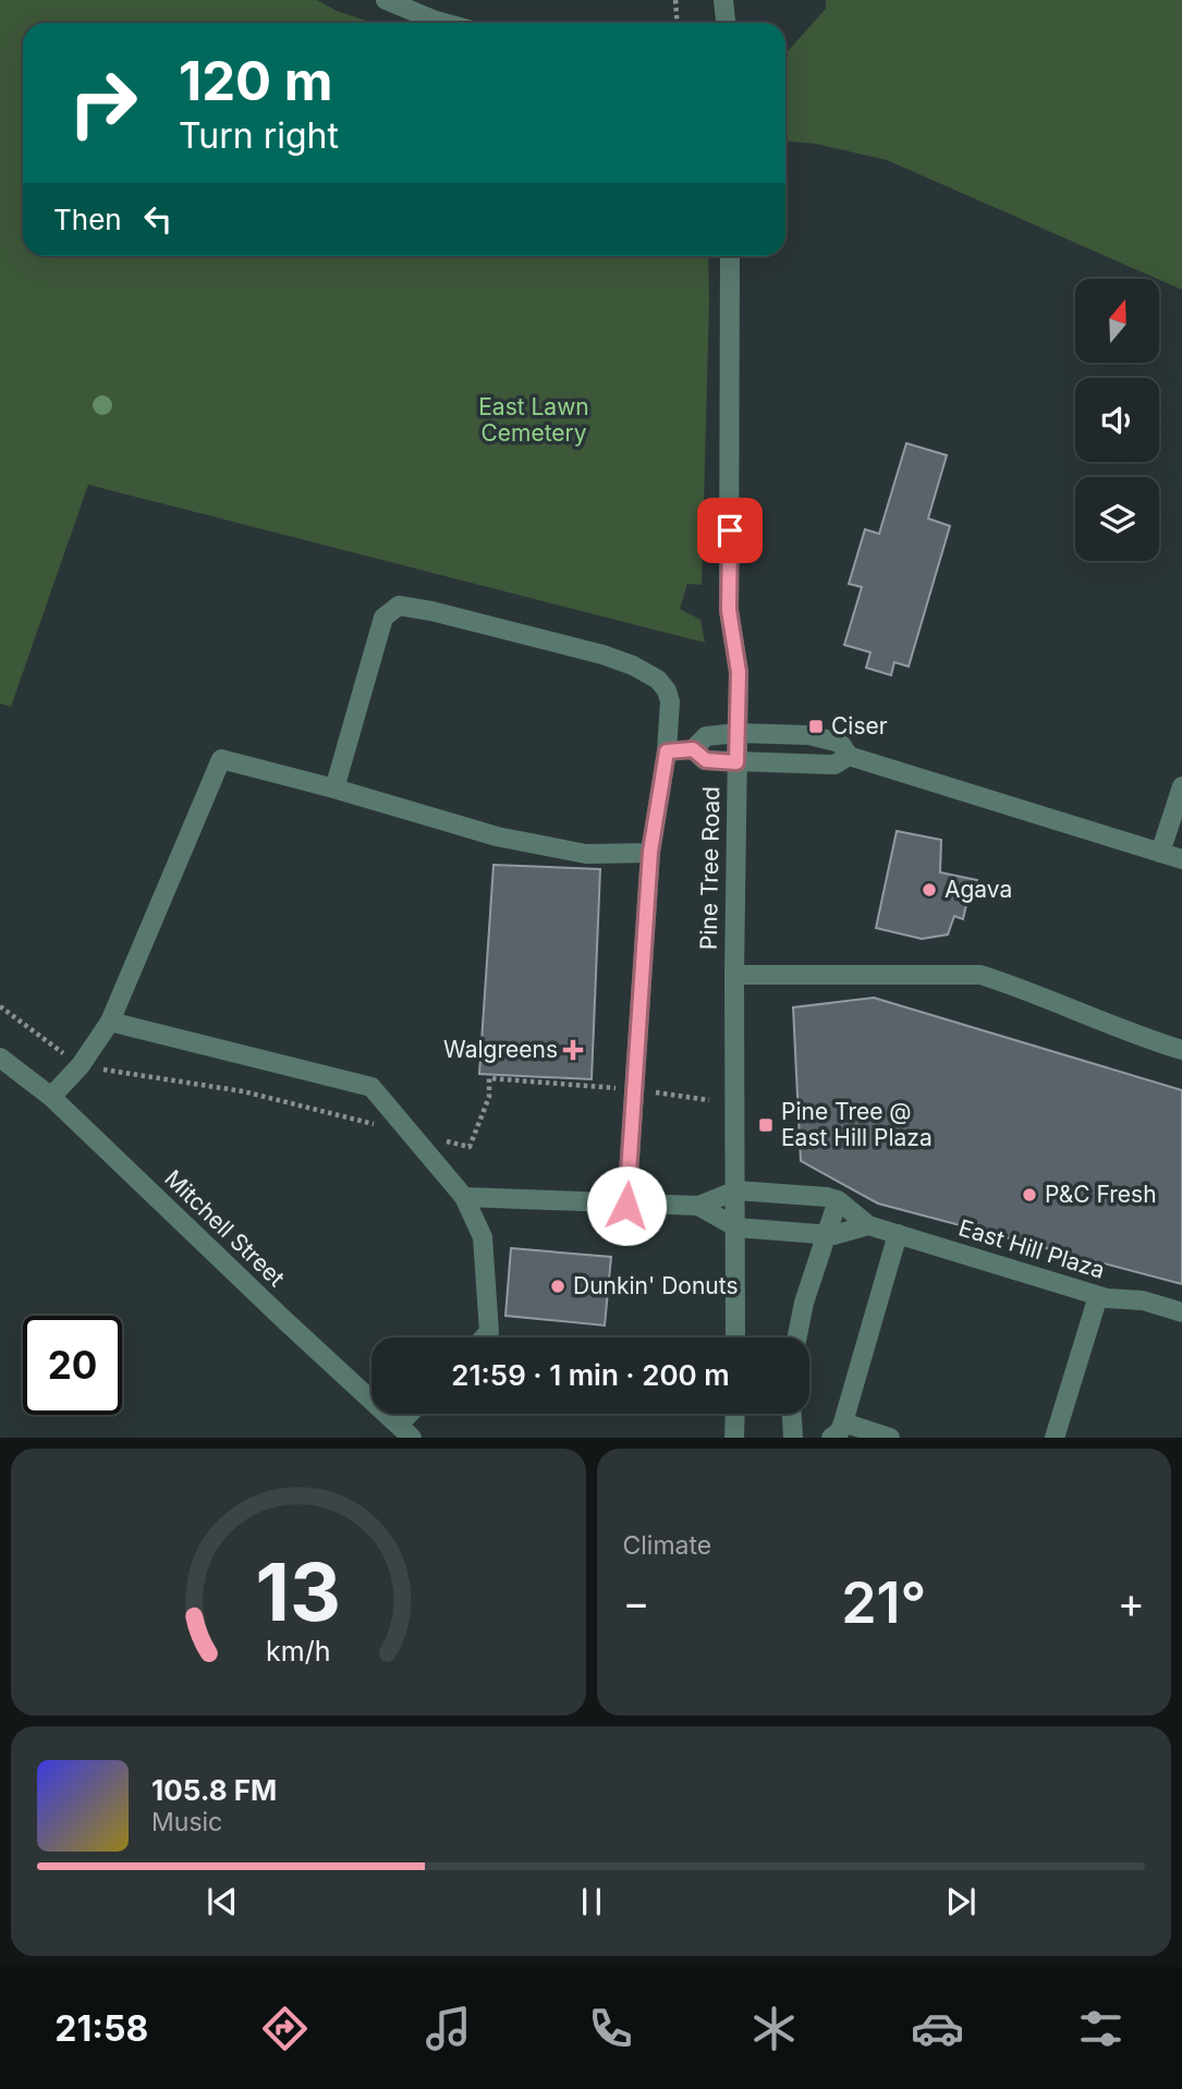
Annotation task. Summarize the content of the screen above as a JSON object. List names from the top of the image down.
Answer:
{
  "streets": {
    "street": ["Pine Tree Road", "Mitchell Street", "East Hill Plaza"]
  },
  "crossings": [
    ["Pine Tree Road", "East Hill Plaza"]
  ],
  "parks": ["East Lawn Cemetery"],
  "places": {
    "transit": ["Ciser", "Pine Tree @ East Hill Plaza"],
    "other": ["Agava", "P&C Fresh", "Dunkin' Donuts"],
    "health": ["Walgreens"]
  },
  "north": "top",
  "page": {
    "turn": ["120 m", "Turn right"],
    "then": "Then",
    "limit": "20",
    "trip": "21:59 · 1 min · 200 m",
    "tile": "Climate",
    "heat": ["−", "21°", "+"],
    "song": ["105.8 FM", "Music"],
    "tabs": "21:58",
    "gauge": ["13", "km/h"]
  }
}
